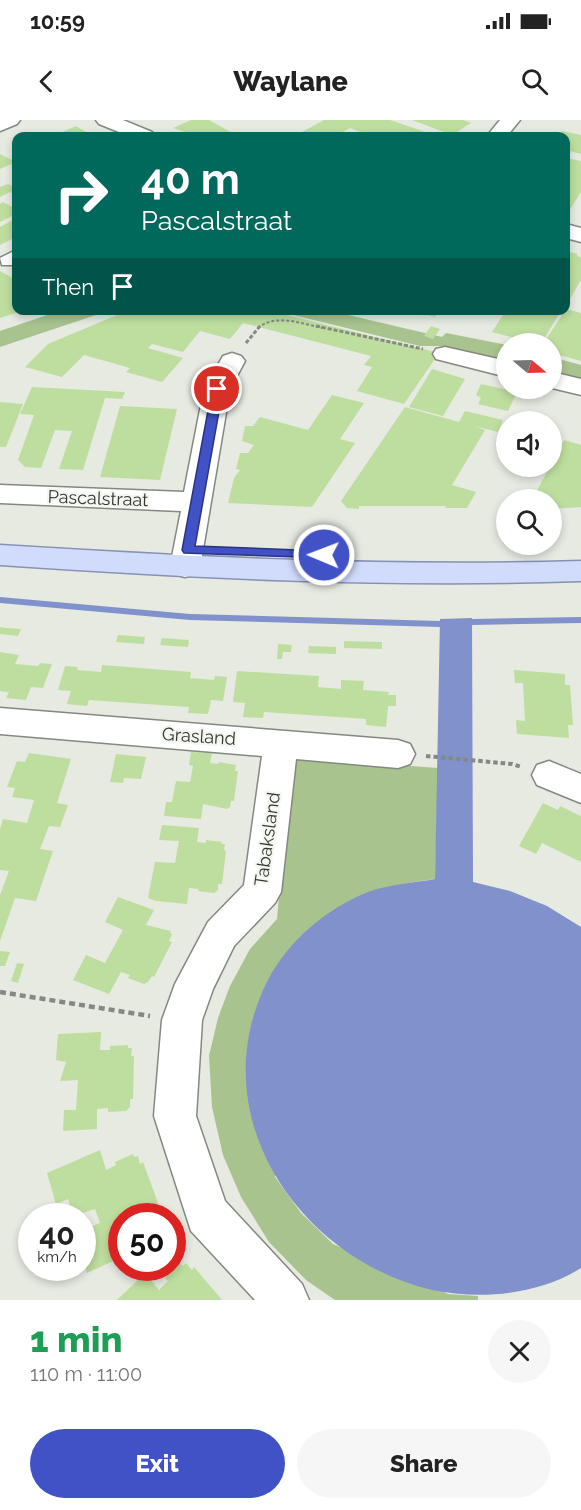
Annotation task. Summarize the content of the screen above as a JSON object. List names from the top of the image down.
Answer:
{
  "streets": {
    "street": ["Pascalstraat", "Grasland", "Tabaksland"]
  },
  "crossings": [
    ["Grasland", "Tabaksland"]
  ],
  "north": "right",
  "page": {
    "status": "10:59",
    "header": "Waylane",
    "turn": ["40 m", "Pascalstraat"],
    "then": "Then",
    "speed": "40 km/h",
    "limit": "50",
    "heading": ["1 min", "110 m · 11:00"],
    "buttons": ["Exit", "Share"]
  }
}
